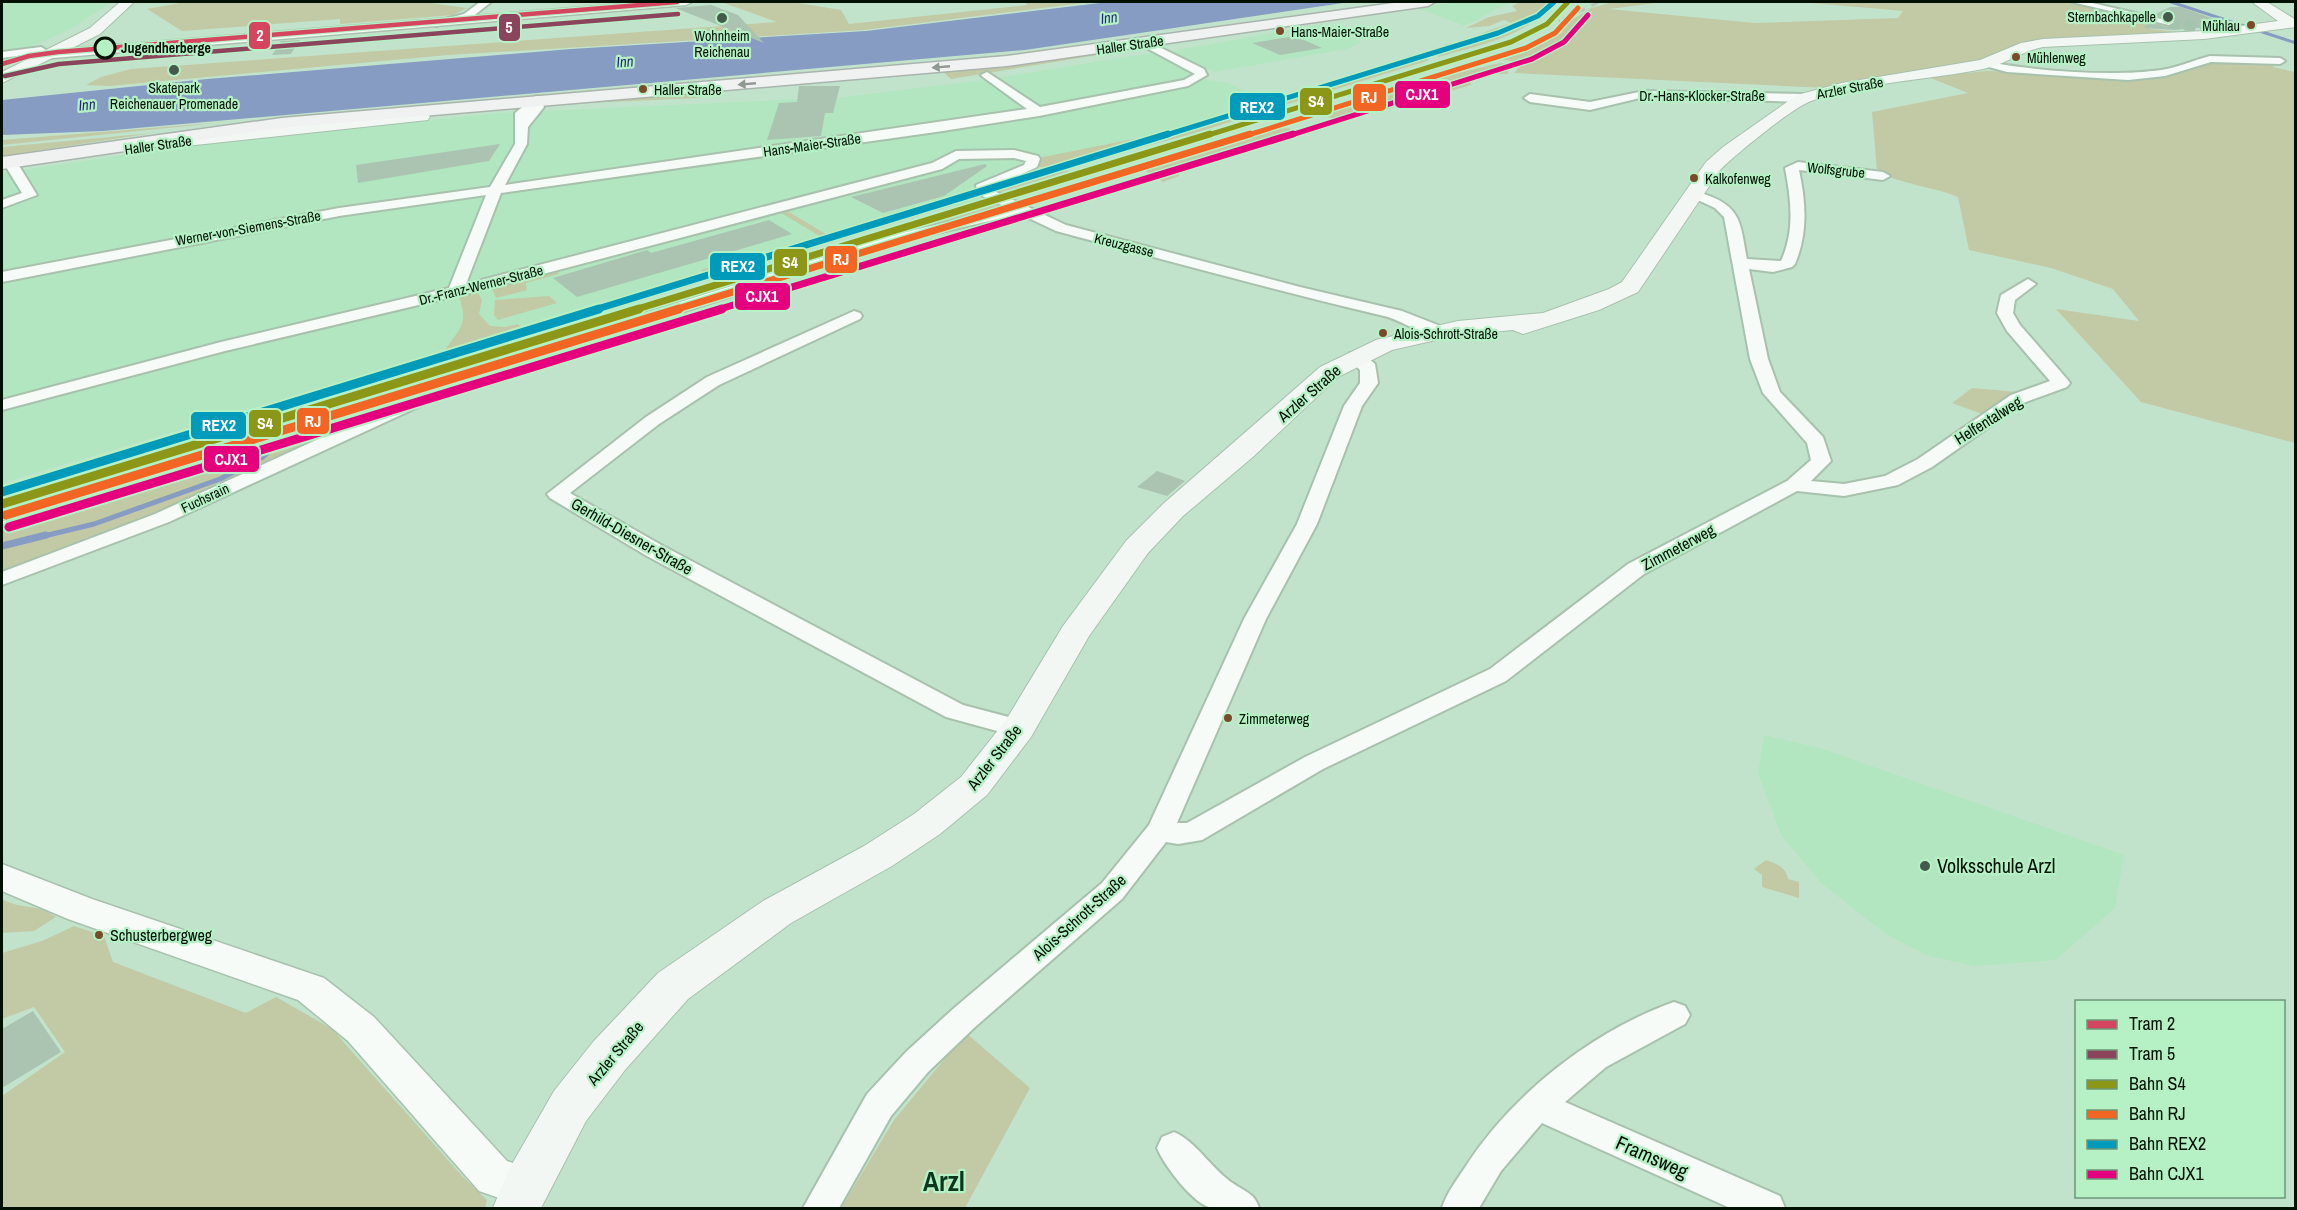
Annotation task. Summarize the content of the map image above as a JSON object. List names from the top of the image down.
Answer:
{
  "streets": {
    "main road": ["Haller Straße", "Arzler Straße"],
    "street": [
      "Dr.-Hans-Klocker-Straße",
      "Hans-Maier-Straße",
      "Wolfsgrube",
      "Werner-von-Siemens-Straße",
      "Kreuzgasse",
      "Dr.-Franz-Werner-Straße",
      "Helfentalweg",
      "Fuchsrain",
      "Gerhild-Diesner-Straße",
      "Zimmeterweg",
      "Alois-Schrott-Straße",
      "Framsweg"
    ]
  },
  "crossings": [
    ["Haller Straße", "Hans-Maier-Straße"],
    ["Arzler Straße", "Dr.-Hans-Klocker-Straße"],
    ["Arzler Straße", "Kreuzgasse"],
    ["Arzler Straße", "Gerhild-Diesner-Straße"],
    ["Arzler Straße", "Alois-Schrott-Straße"],
    ["Hans-Maier-Straße", "Werner-von-Siemens-Straße"],
    ["Kreuzgasse", "Dr.-Franz-Werner-Straße"],
    ["Kreuzgasse", "Fuchsrain"],
    ["Helfentalweg", "Zimmeterweg"],
    ["Zimmeterweg", "Alois-Schrott-Straße"]
  ],
  "districts": ["Arzl"],
  "water": ["Inn"],
  "places": [
    "Sternbachkapelle",
    "Wohnheim Reichenau",
    "Mühlau",
    "Hans-Maier-Straße",
    "Jugendherberge",
    "Mühlenweg",
    "Skatepark Reichenauer Promenade",
    "Haller Straße",
    "Kalkofenweg",
    "Alois-Schrott-Straße",
    "Zimmeterweg",
    "Volksschule Arzl",
    "Schusterbergweg"
  ],
  "lines": [
    "tram line 2",
    "rail line S4",
    "rail line REX2",
    "rail line RJ",
    "tram line 5",
    "rail line CJX1"
  ],
  "legend": [
    "Tram 2",
    "Tram 5",
    "Bahn S4",
    "Bahn RJ",
    "Bahn REX2",
    "Bahn CJX1"
  ]
}
